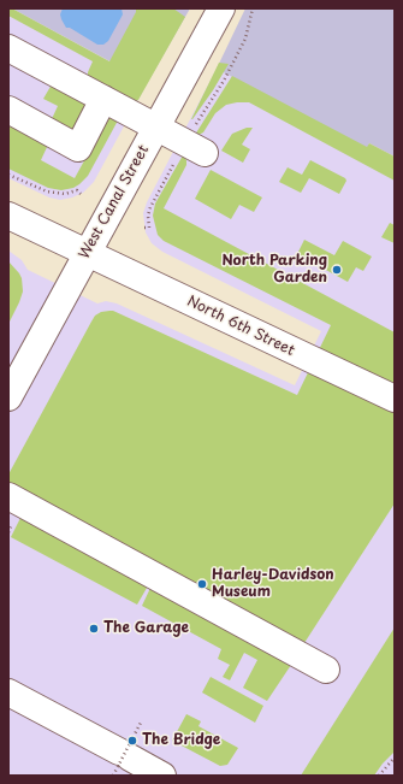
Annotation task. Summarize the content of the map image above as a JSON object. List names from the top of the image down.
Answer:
{
  "streets": {
    "main road": ["West Canal Street", "North 6th Street"]
  },
  "crossings": [
    ["West Canal Street", "North 6th Street"]
  ],
  "places": [
    "North Parking Garden",
    "Harley-Davidson Museum",
    "The Garage",
    "The Bridge"
  ]
}
